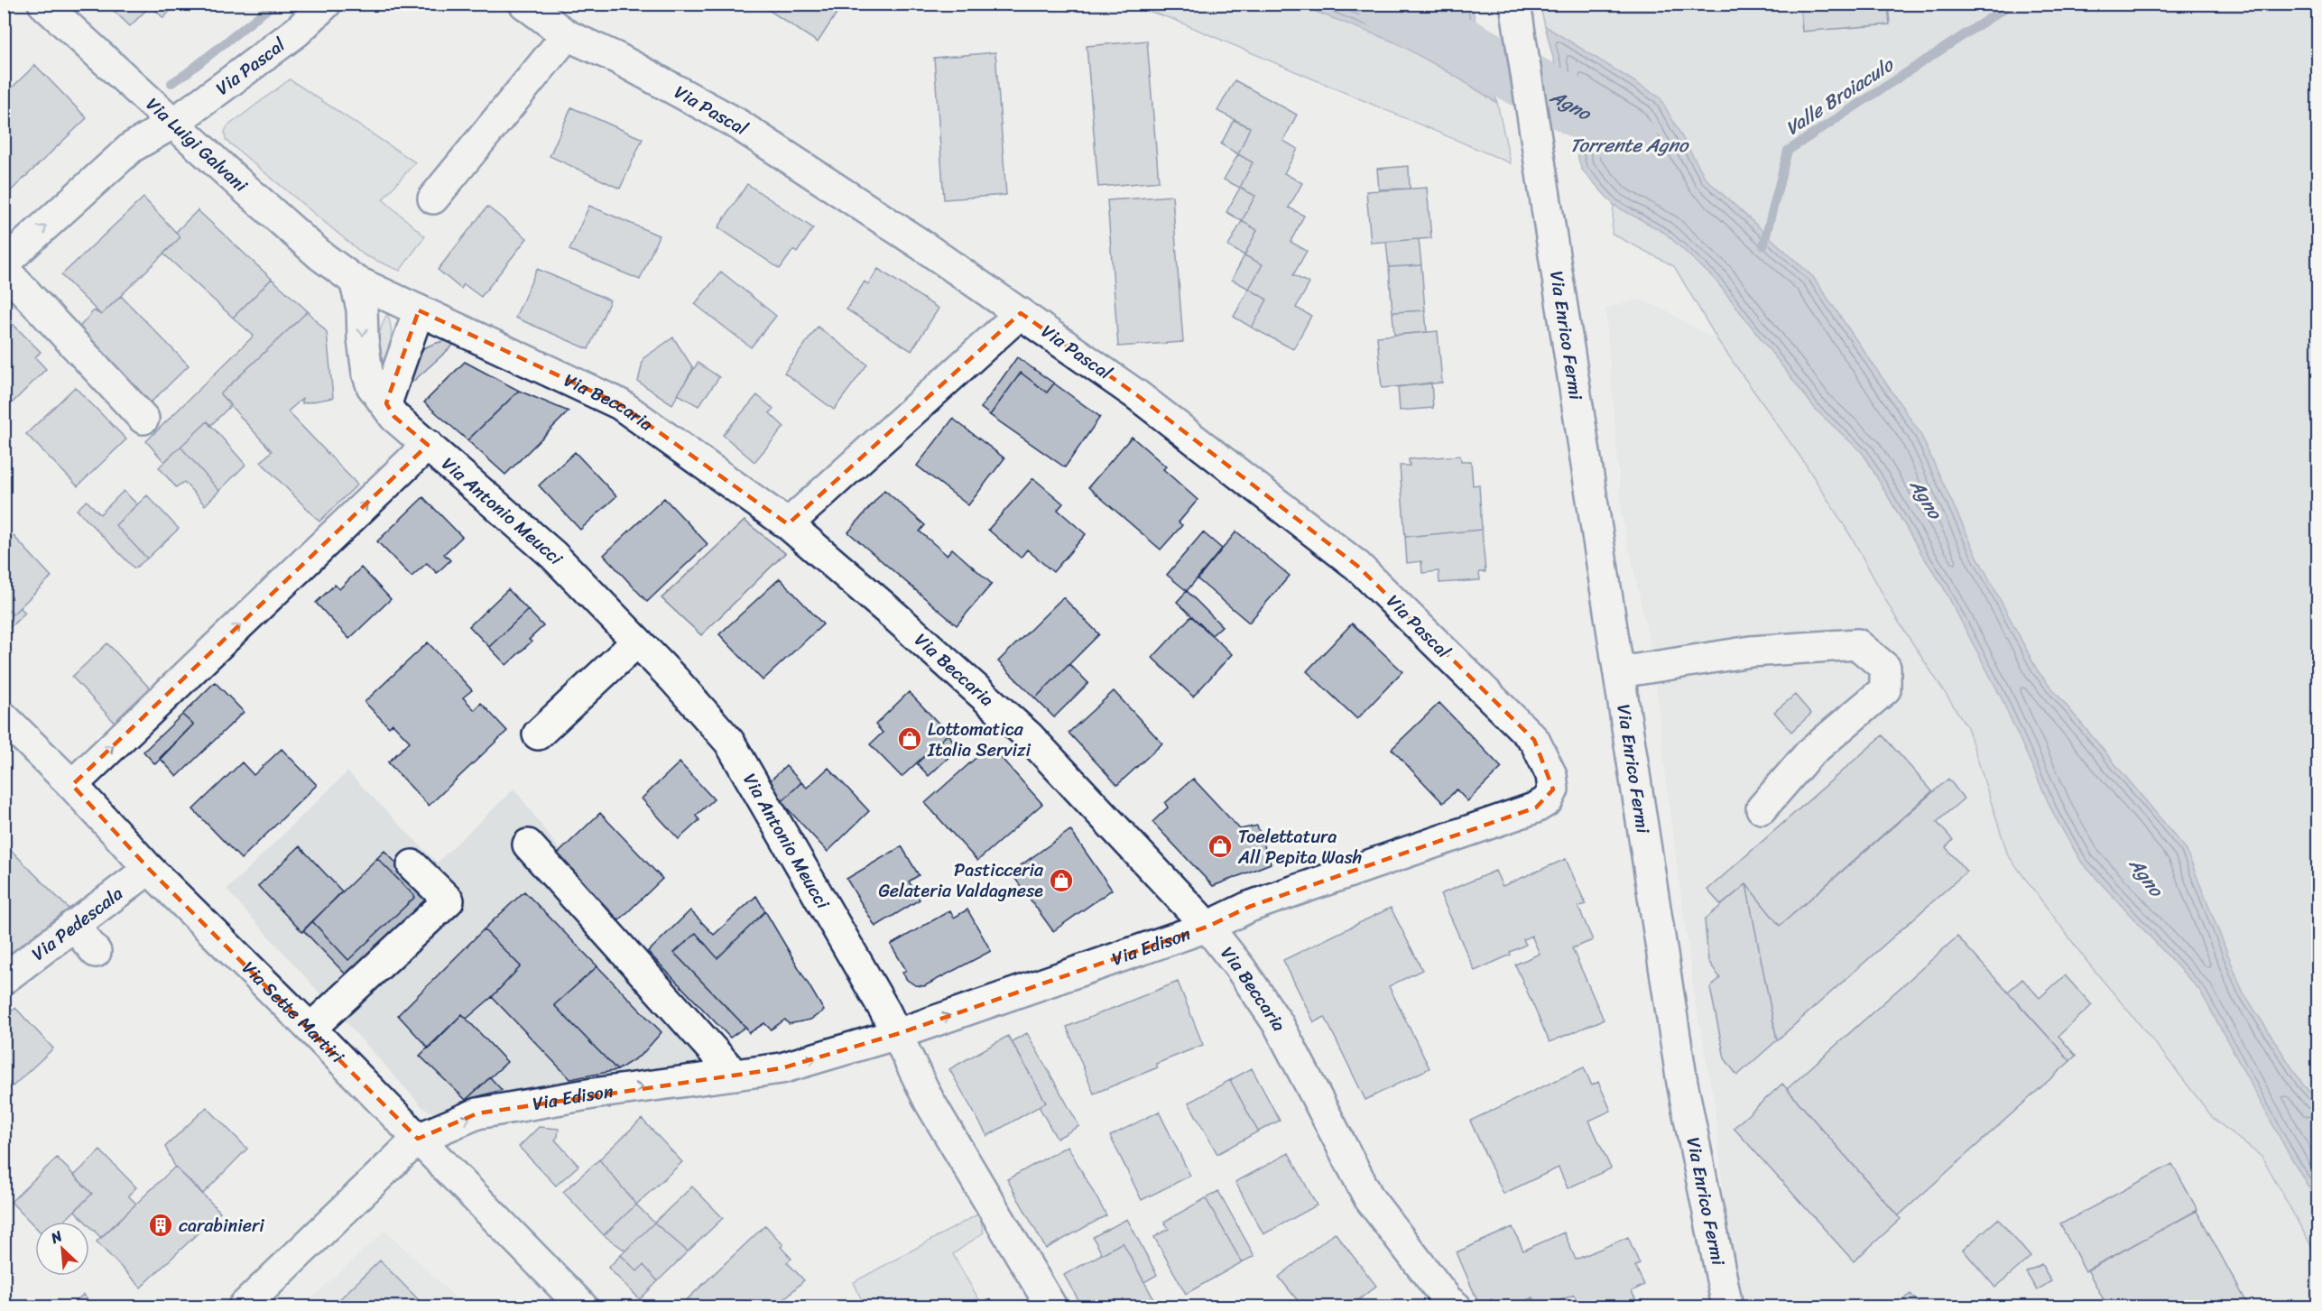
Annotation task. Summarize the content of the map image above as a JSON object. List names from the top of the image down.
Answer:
{
  "streets": {
    "street": [
      "Via Pascal",
      "Via Luigi Galvani",
      "Via Enrico Fermi",
      "Via Beccaria",
      "Via Antonio Meucci",
      "Via Pedescala",
      "Via Edison",
      "Via Sette Martiri"
    ]
  },
  "crossings": [
    ["Via Pascal", "Via Luigi Galvani"],
    ["Via Pascal", "Via Edison"],
    ["Via Luigi Galvani", "Via Beccaria"],
    ["Via Luigi Galvani", "Via Antonio Meucci"],
    ["Via Beccaria", "Via Antonio Meucci"],
    ["Via Beccaria", "Via Edison"],
    ["Via Antonio Meucci", "Via Edison"],
    ["Via Antonio Meucci", "Via Sette Martiri"],
    ["Via Pedescala", "Via Sette Martiri"],
    ["Via Edison", "Via Sette Martiri"]
  ],
  "one_way": ["Via Edison"],
  "water": ["Valle Broiaculo", "Agno", "Torrente Agno"],
  "places": {
    "shop": ["Lottomatica Italia Servizi", "Toelettatura All Pepita Wash", "Pasticceria Gelateria Valdagnese"],
    "building": ["carabinieri"]
  },
  "north": "top left"
}
